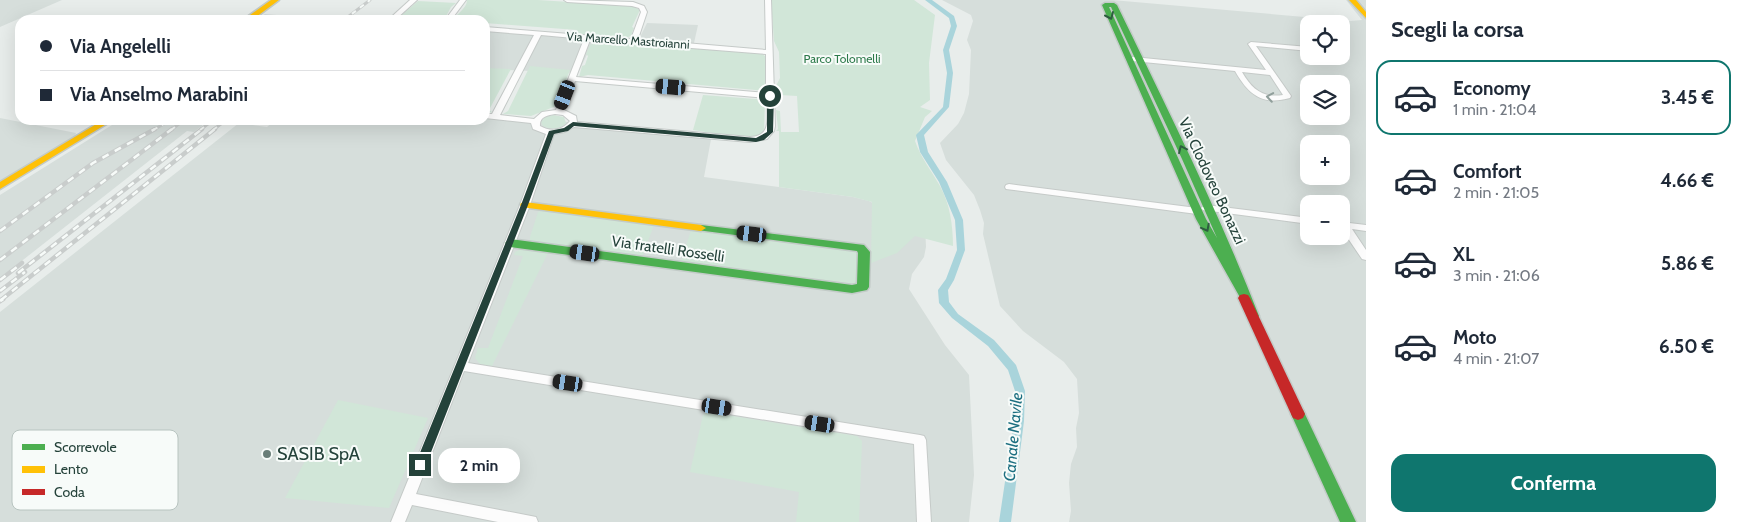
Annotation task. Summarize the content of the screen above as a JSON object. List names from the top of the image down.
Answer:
{
  "streets": {
    "street": ["Via Marcello Mastroianni", "Via Clodoveo Bonazzi", "Via fratelli Rosselli"]
  },
  "water": ["Canale Navile"],
  "parks": ["Parco Tolomelli"],
  "places": ["SASIB SpA"],
  "legend": ["Scorrevole", "Lento", "Coda"],
  "page": {
    "heading": "Scegli la corsa",
    "map_buttons": ["+", "−"],
    "banner": ["Via Angelelli", "Via Anselmo Marabini"],
    "list": [
      {
        "name": "Economy",
        "note": "1 min · 21:04",
        "value": "3.45 €"
      },
      {
        "name": "Comfort",
        "note": "2 min · 21:05",
        "value": "4.66 €"
      },
      {
        "name": "XL",
        "note": "3 min · 21:06",
        "value": "5.86 €"
      },
      {
        "name": "Moto",
        "note": "4 min · 21:07",
        "value": "6.50 €"
      }
    ],
    "buttons": "Conferma",
    "bubble": "2 min"
  }
}
